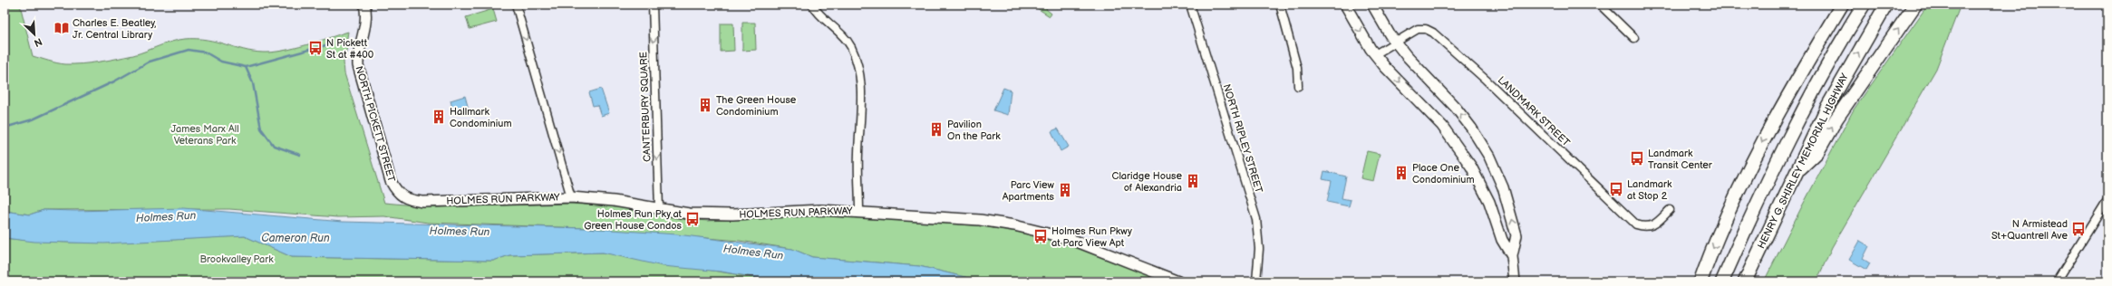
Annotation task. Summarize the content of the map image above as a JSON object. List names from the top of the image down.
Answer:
{
  "streets": {
    "highway": ["HENRY G. SHIRLEY MEMORIAL HIGHWAY"],
    "street": [
      "CANTERBURY SQUARE",
      "LANDMARK STREET",
      "NORTH PICKETT STREET",
      "NORTH RIPLEY STREET",
      "HOLMES RUN PARKWAY"
    ]
  },
  "crossings": [
    ["CANTERBURY SQUARE", "HOLMES RUN PARKWAY"],
    ["NORTH PICKETT STREET", "HOLMES RUN PARKWAY"]
  ],
  "one_way": ["CANTERBURY SQUARE"],
  "water": ["Holmes Run", "Cameron Run"],
  "parks": ["James Marx All Veterans Park", "Brookvalley Park"],
  "places": {
    "library": ["Charles E. Beatley, Jr. Central Library"],
    "bus stop": [
      "N Pickett St at #400",
      "Landmark Transit Center",
      "Landmark at Stop 2",
      "Holmes Run Pky at Green House Condos",
      "N Armistead St+Quantrell Ave",
      "Holmes Run Pkwy at Parc View Apt"
    ],
    "building": [
      "The Green House Condominium",
      "Hallmark Condominium",
      "Pavilion On the Park",
      "Place One Condominium",
      "Claridge House of Alexandria",
      "Parc View Apartments"
    ]
  },
  "north": "bottom right"
}
